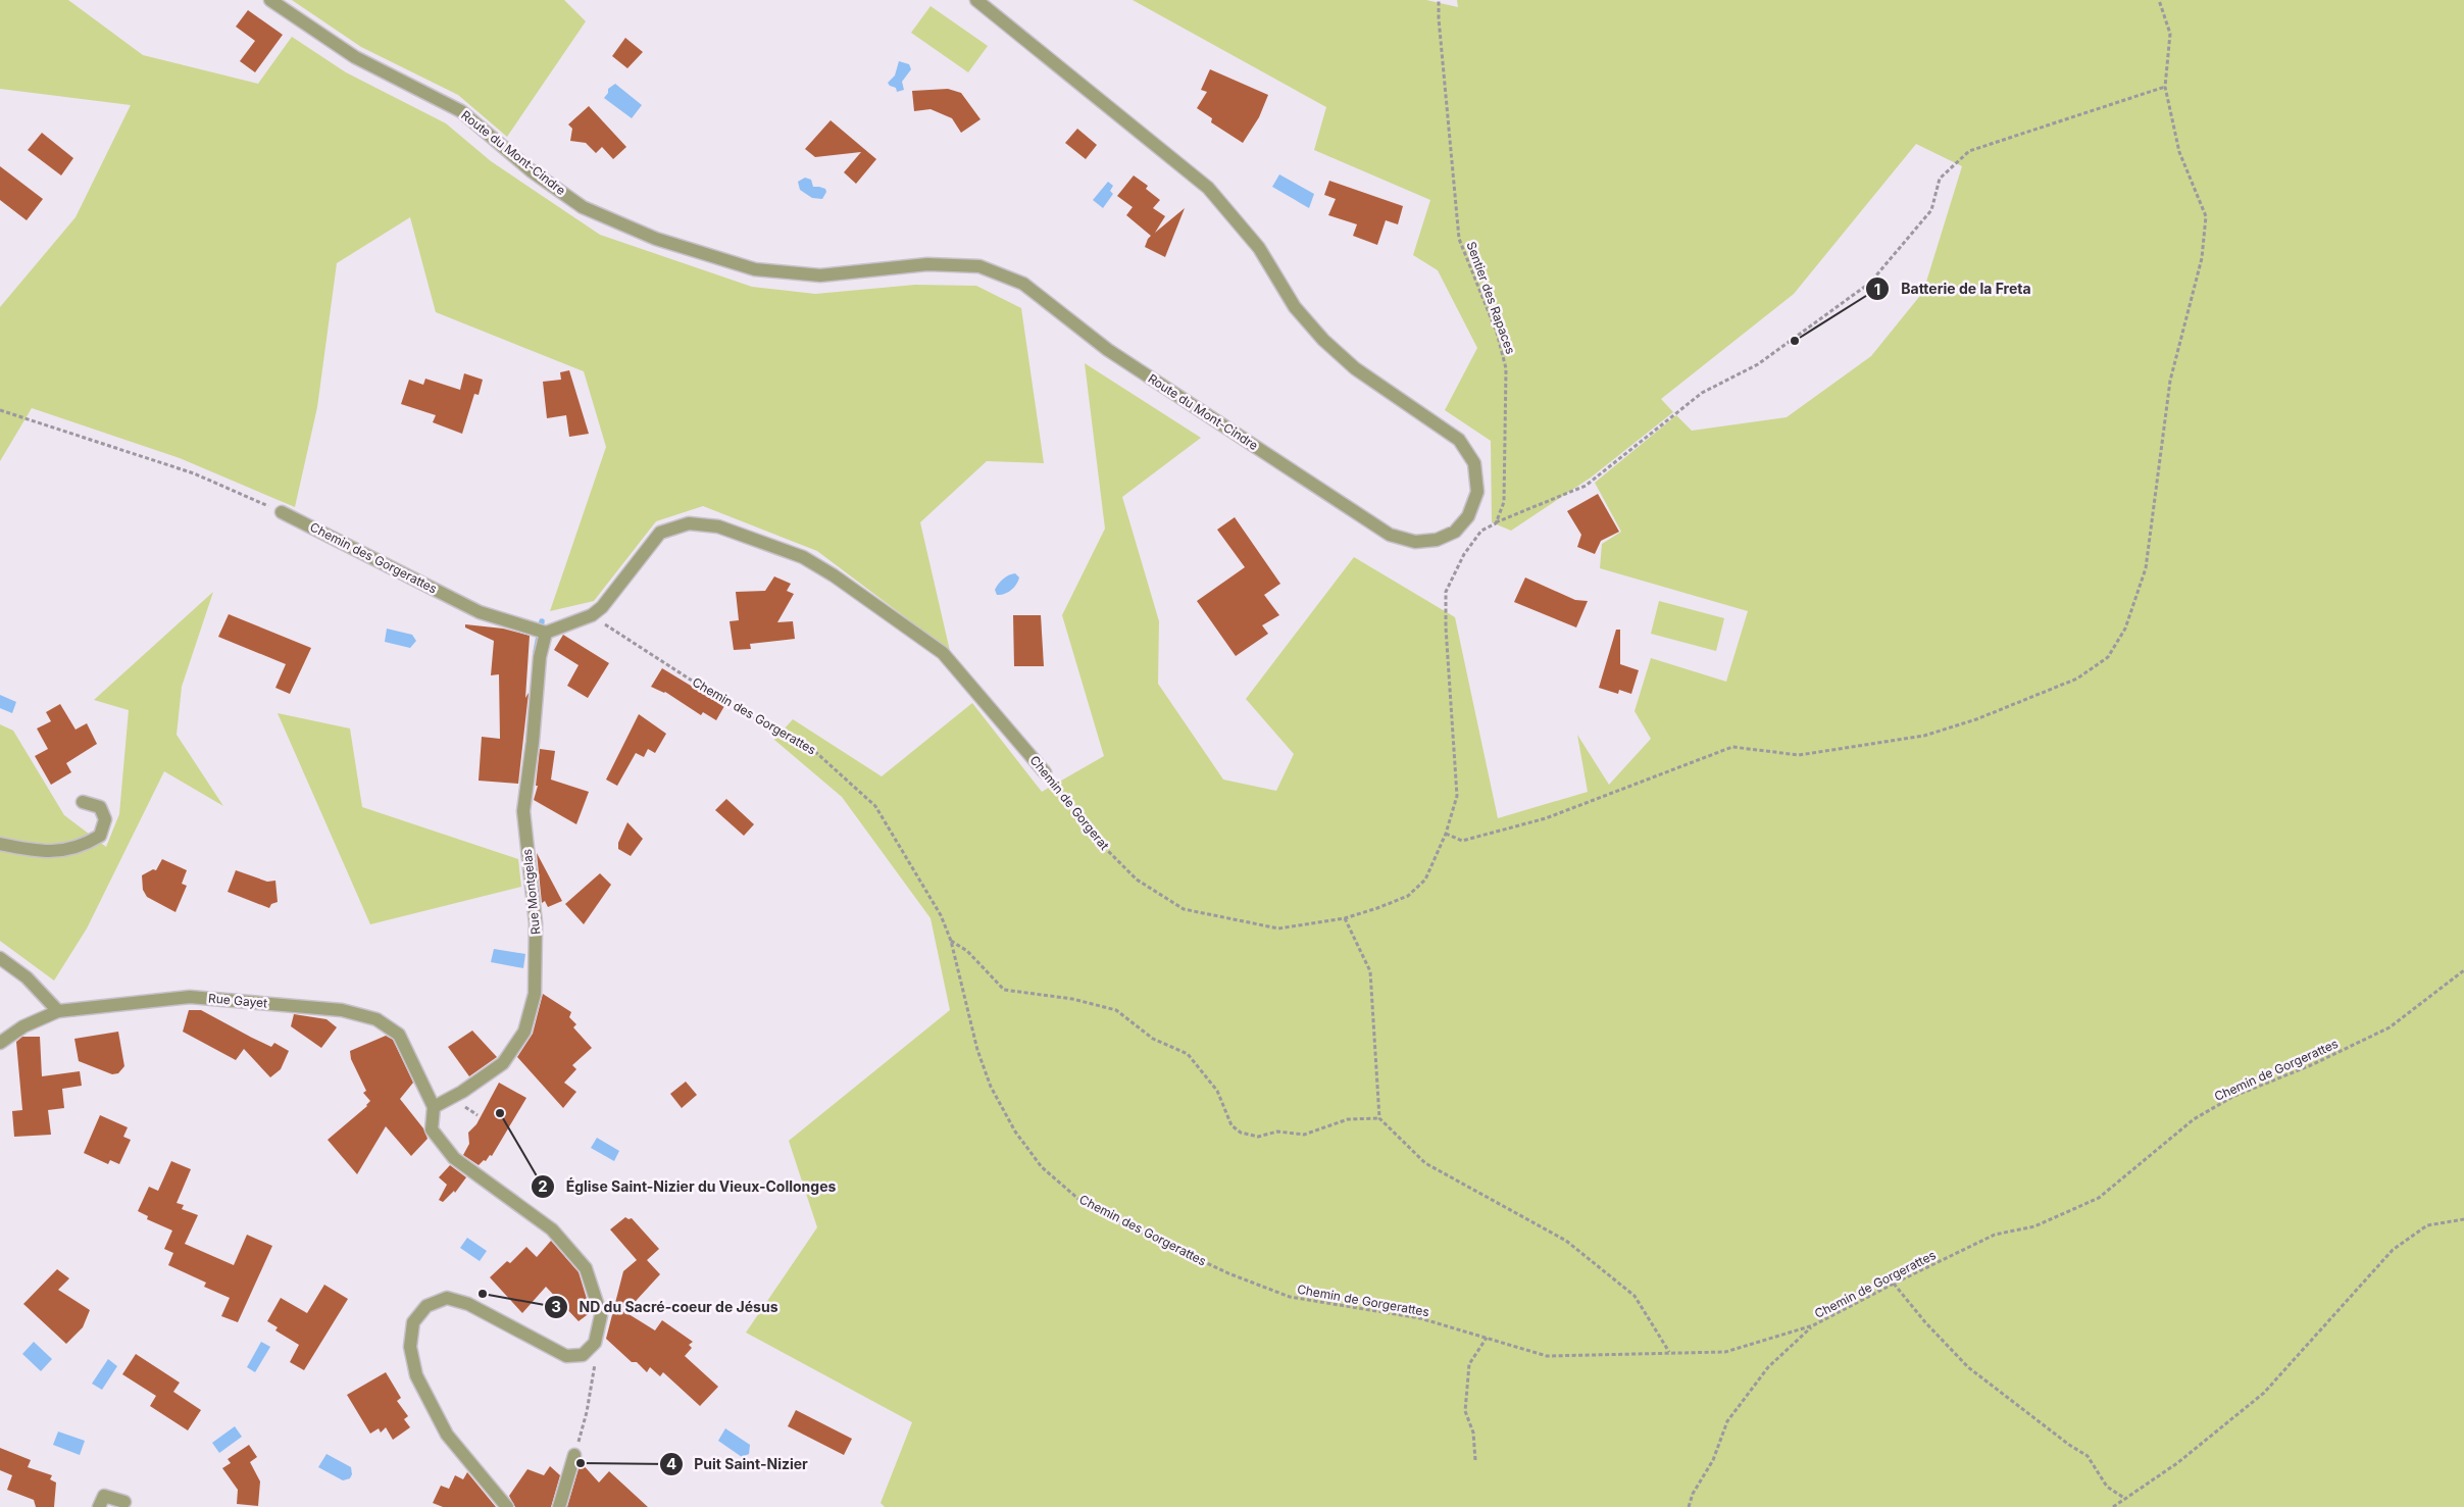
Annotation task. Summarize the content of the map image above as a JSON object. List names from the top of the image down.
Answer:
{
  "streets": {
    "street": [
      "Route du Mont-Cindre",
      "Chemin des Gorgerattes",
      "Chemin de Gorgerat",
      "Rue Montgelas",
      "Rue Gayet"
    ],
    "path": ["Sentier des Rapaces", "Chemin de Gorgerattes"]
  },
  "crossings": [
    ["Sentier des Rapaces", "Chemin de Gorgerat"],
    ["Chemin des Gorgerattes", "Chemin de Gorgerat"],
    ["Chemin des Gorgerattes", "Rue Montgelas"],
    ["Chemin des Gorgerattes", "Chemin de Gorgerattes"],
    ["Rue Montgelas", "Rue Gayet"]
  ],
  "places": [
    "Batterie de la Freta",
    "Église Saint-Nizier du Vieux-Collonges",
    "ND du Sacré-coeur de Jésus",
    "Puit Saint-Nizier"
  ]
}
